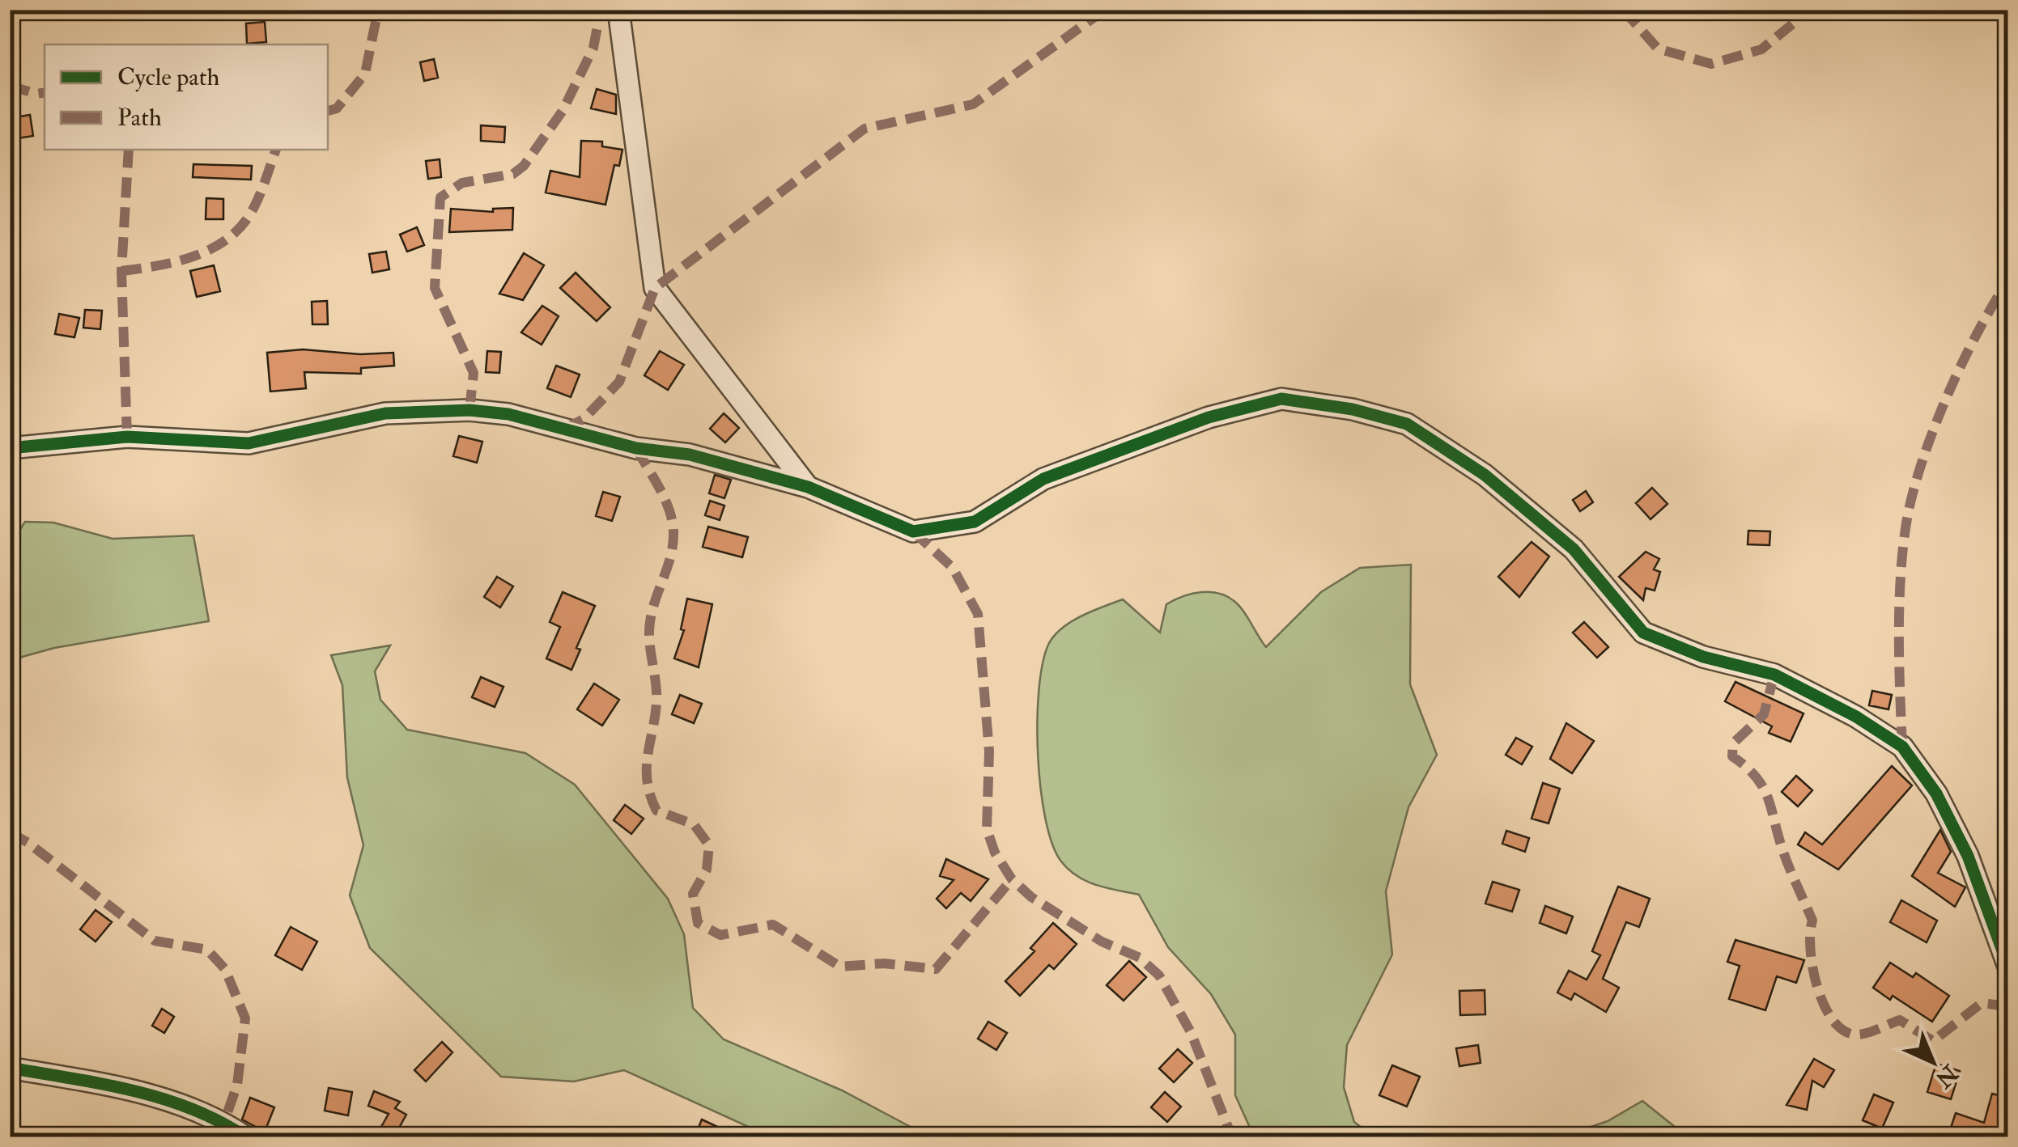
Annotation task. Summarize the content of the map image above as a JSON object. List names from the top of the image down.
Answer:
{
  "legend": ["Cycle path", "Path"],
  "north": "bottom right"
}
